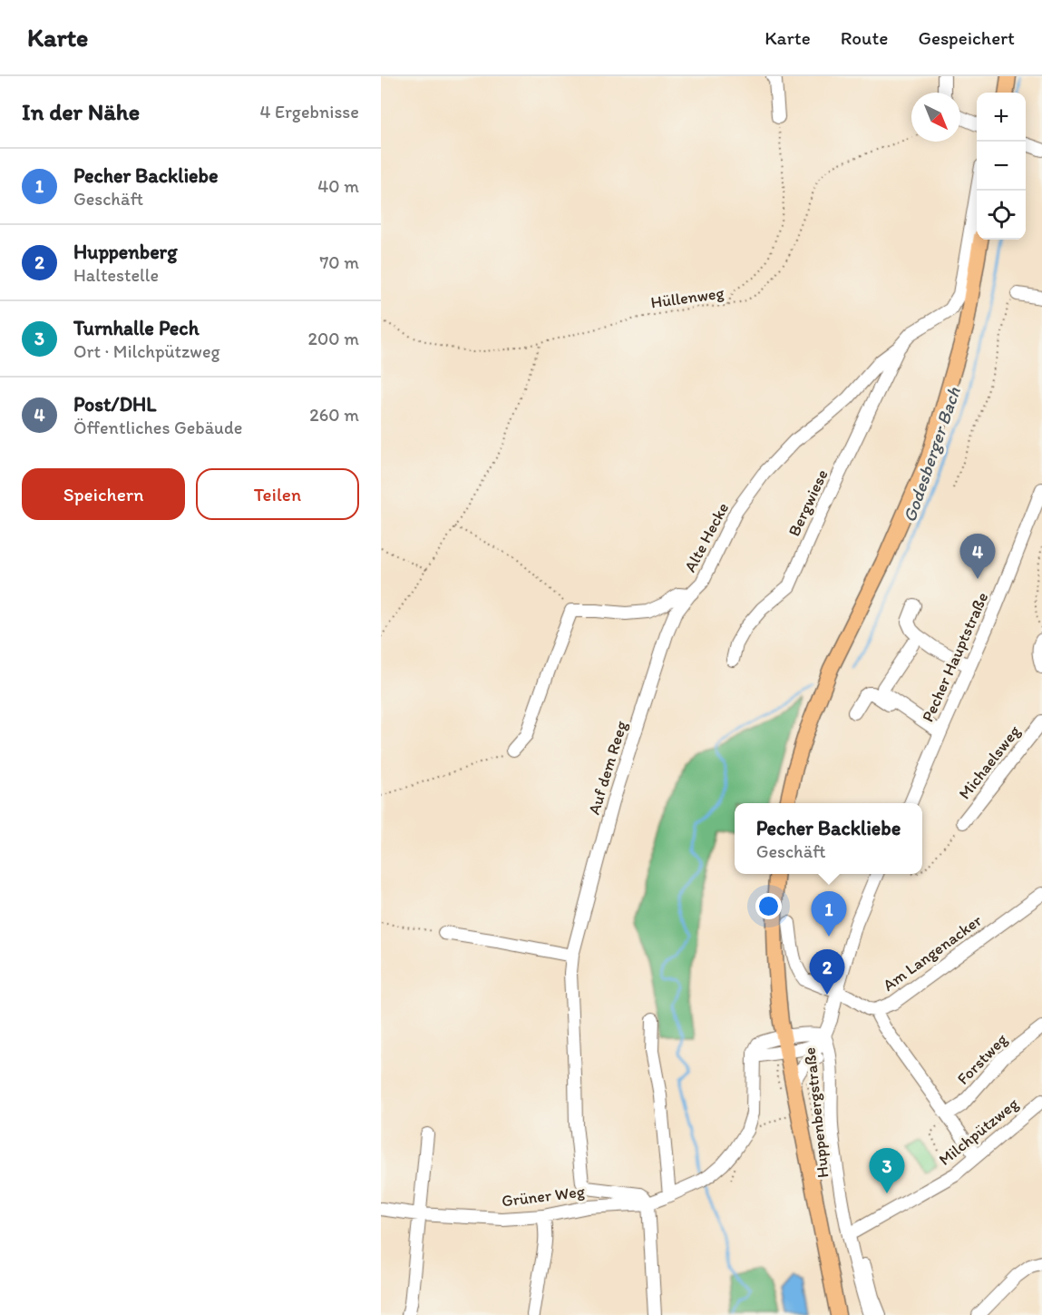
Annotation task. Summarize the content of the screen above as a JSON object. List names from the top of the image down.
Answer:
{
  "streets": {
    "street": [
      "Bergwiese",
      "Alte Hecke",
      "Pecher Hauptstraße",
      "Michaelsweg",
      "Auf dem Reeg",
      "Am Langenacker",
      "Forstweg",
      "Huppenbergstraße",
      "Milchpützweg",
      "Grüner Weg"
    ],
    "path": ["Hüllenweg"]
  },
  "crossings": [
    ["Bergwiese", "Alte Hecke"],
    ["Alte Hecke", "Auf dem Reeg"],
    ["Auf dem Reeg", "Grüner Weg"],
    ["Huppenbergstraße", "Milchpützweg"]
  ],
  "water": ["Godesberger Bach"],
  "north": "bottom right",
  "page": {
    "header": "Karte",
    "nav": ["Karte", "Route", "Gespeichert"],
    "heading": ["In der Nähe", "4 Ergebnisse"],
    "map_buttons": ["+", "−"],
    "list": [
      {
        "mark": "1",
        "name": "Pecher Backliebe",
        "note": "Geschäft",
        "value": "40 m"
      },
      {
        "mark": "2",
        "name": "Huppenberg",
        "note": "Haltestelle",
        "value": "70 m"
      },
      {
        "mark": "3",
        "name": "Turnhalle Pech",
        "note": "Ort · Milchpützweg",
        "value": "200 m"
      },
      {
        "mark": "4",
        "name": "Post/DHL",
        "note": "Öffentliches Gebäude",
        "value": "260 m"
      }
    ],
    "buttons": ["Speichern", "Teilen"],
    "pins": [
      "4",
      "1",
      "2",
      "3"
    ],
    "popup": ["Pecher Backliebe", "Geschäft"]
  }
}
